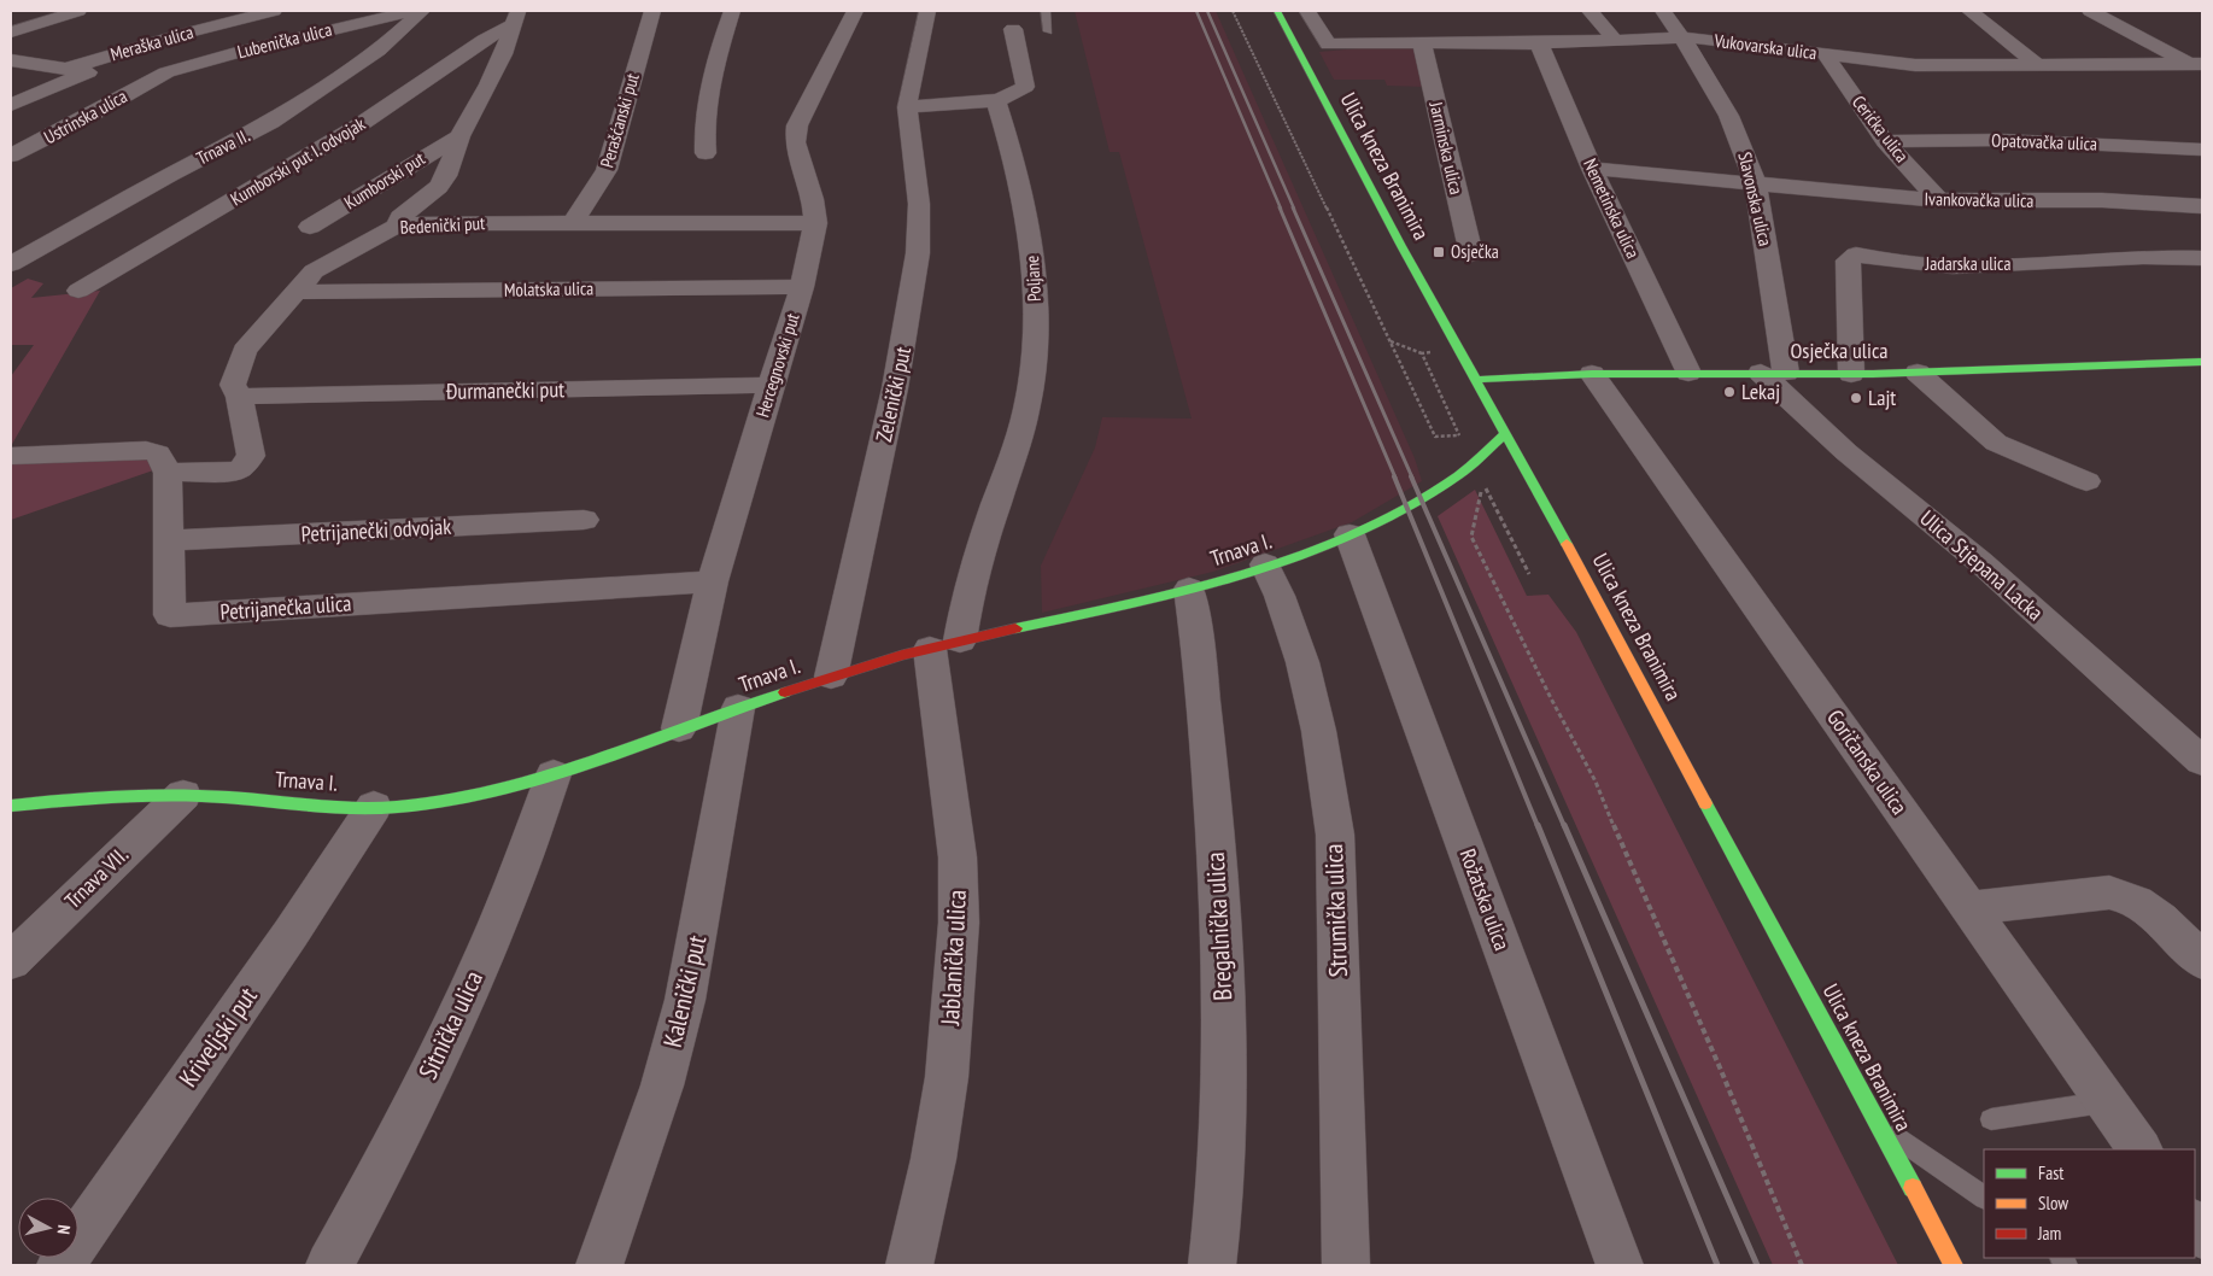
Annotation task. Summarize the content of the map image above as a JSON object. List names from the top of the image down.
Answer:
{
  "streets": {
    "street": [
      "Lubenička ulica",
      "Meraška ulica",
      "Vukovarska ulica",
      "Ustrinska ulica",
      "Perašćanski put",
      "Cerićka ulica",
      "Opatovačka ulica",
      "Trnava II.",
      "Jarminska ulica",
      "Kumborski put I. odvojak",
      "Ulica kneza Branimira",
      "Kumborski put",
      "Slavonska ulica",
      "Ivankovačka ulica",
      "Nemetinska ulica",
      "Bedenički put",
      "Jadarska ulica",
      "Poljane",
      "Molatska ulica",
      "Osječka ulica",
      "Hercegnovski put",
      "Đurmanečki put",
      "Zelenički put",
      "Petrijanečki odvojak",
      "Trnava I.",
      "Ulica Stjepana Lacka",
      "Petrijanečka ulica",
      "Goričanska ulica",
      "Trnava VII.",
      "Rožatska ulica",
      "Strumička ulica",
      "Bregalnička ulica",
      "Jablanička ulica",
      "Kalenički put",
      "Sitnička ulica",
      "Kriveljski put"
    ]
  },
  "crossings": [
    ["Lubenička ulica", "Ustrinska ulica"],
    ["Vukovarska ulica", "Cerićka ulica"],
    ["Vukovarska ulica", "Jarminska ulica"],
    ["Vukovarska ulica", "Slavonska ulica"],
    ["Vukovarska ulica", "Nemetinska ulica"],
    ["Perašćanski put", "Bedenički put"],
    ["Cerićka ulica", "Opatovačka ulica"],
    ["Cerićka ulica", "Ivankovačka ulica"],
    ["Kumborski put I. odvojak", "Kumborski put"],
    ["Ulica kneza Branimira", "Osječka ulica"],
    ["Ulica kneza Branimira", "Trnava I."],
    ["Kumborski put", "Bedenički put"],
    ["Slavonska ulica", "Ivankovačka ulica"],
    ["Slavonska ulica", "Osječka ulica"],
    ["Slavonska ulica", "Ulica Stjepana Lacka"],
    ["Ivankovačka ulica", "Nemetinska ulica"],
    ["Nemetinska ulica", "Osječka ulica"],
    ["Bedenički put", "Molatska ulica"],
    ["Bedenički put", "Hercegnovski put"],
    ["Bedenički put", "Đurmanečki put"],
    ["Bedenički put", "Petrijanečka ulica"],
    ["Jadarska ulica", "Osječka ulica"],
    ["Poljane", "Trnava I."],
    ["Poljane", "Jablanička ulica"],
    ["Molatska ulica", "Hercegnovski put"],
    ["Osječka ulica", "Ulica Stjepana Lacka"],
    ["Osječka ulica", "Goričanska ulica"],
    ["Hercegnovski put", "Đurmanečki put"],
    ["Hercegnovski put", "Trnava I."],
    ["Hercegnovski put", "Petrijanečka ulica"],
    ["Zelenički put", "Trnava I."],
    ["Petrijanečki odvojak", "Petrijanečka ulica"],
    ["Trnava I.", "Trnava VII."],
    ["Trnava I.", "Rožatska ulica"],
    ["Trnava I.", "Strumička ulica"],
    ["Trnava I.", "Bregalnička ulica"],
    ["Trnava I.", "Jablanička ulica"],
    ["Trnava I.", "Kalenički put"],
    ["Trnava I.", "Sitnička ulica"],
    ["Trnava I.", "Kriveljski put"]
  ],
  "places": {
    "transit": ["Osječka"],
    "other": ["Lekaj", "Lajt"]
  },
  "legend": ["Fast", "Slow", "Jam"],
  "north": "right"
}
